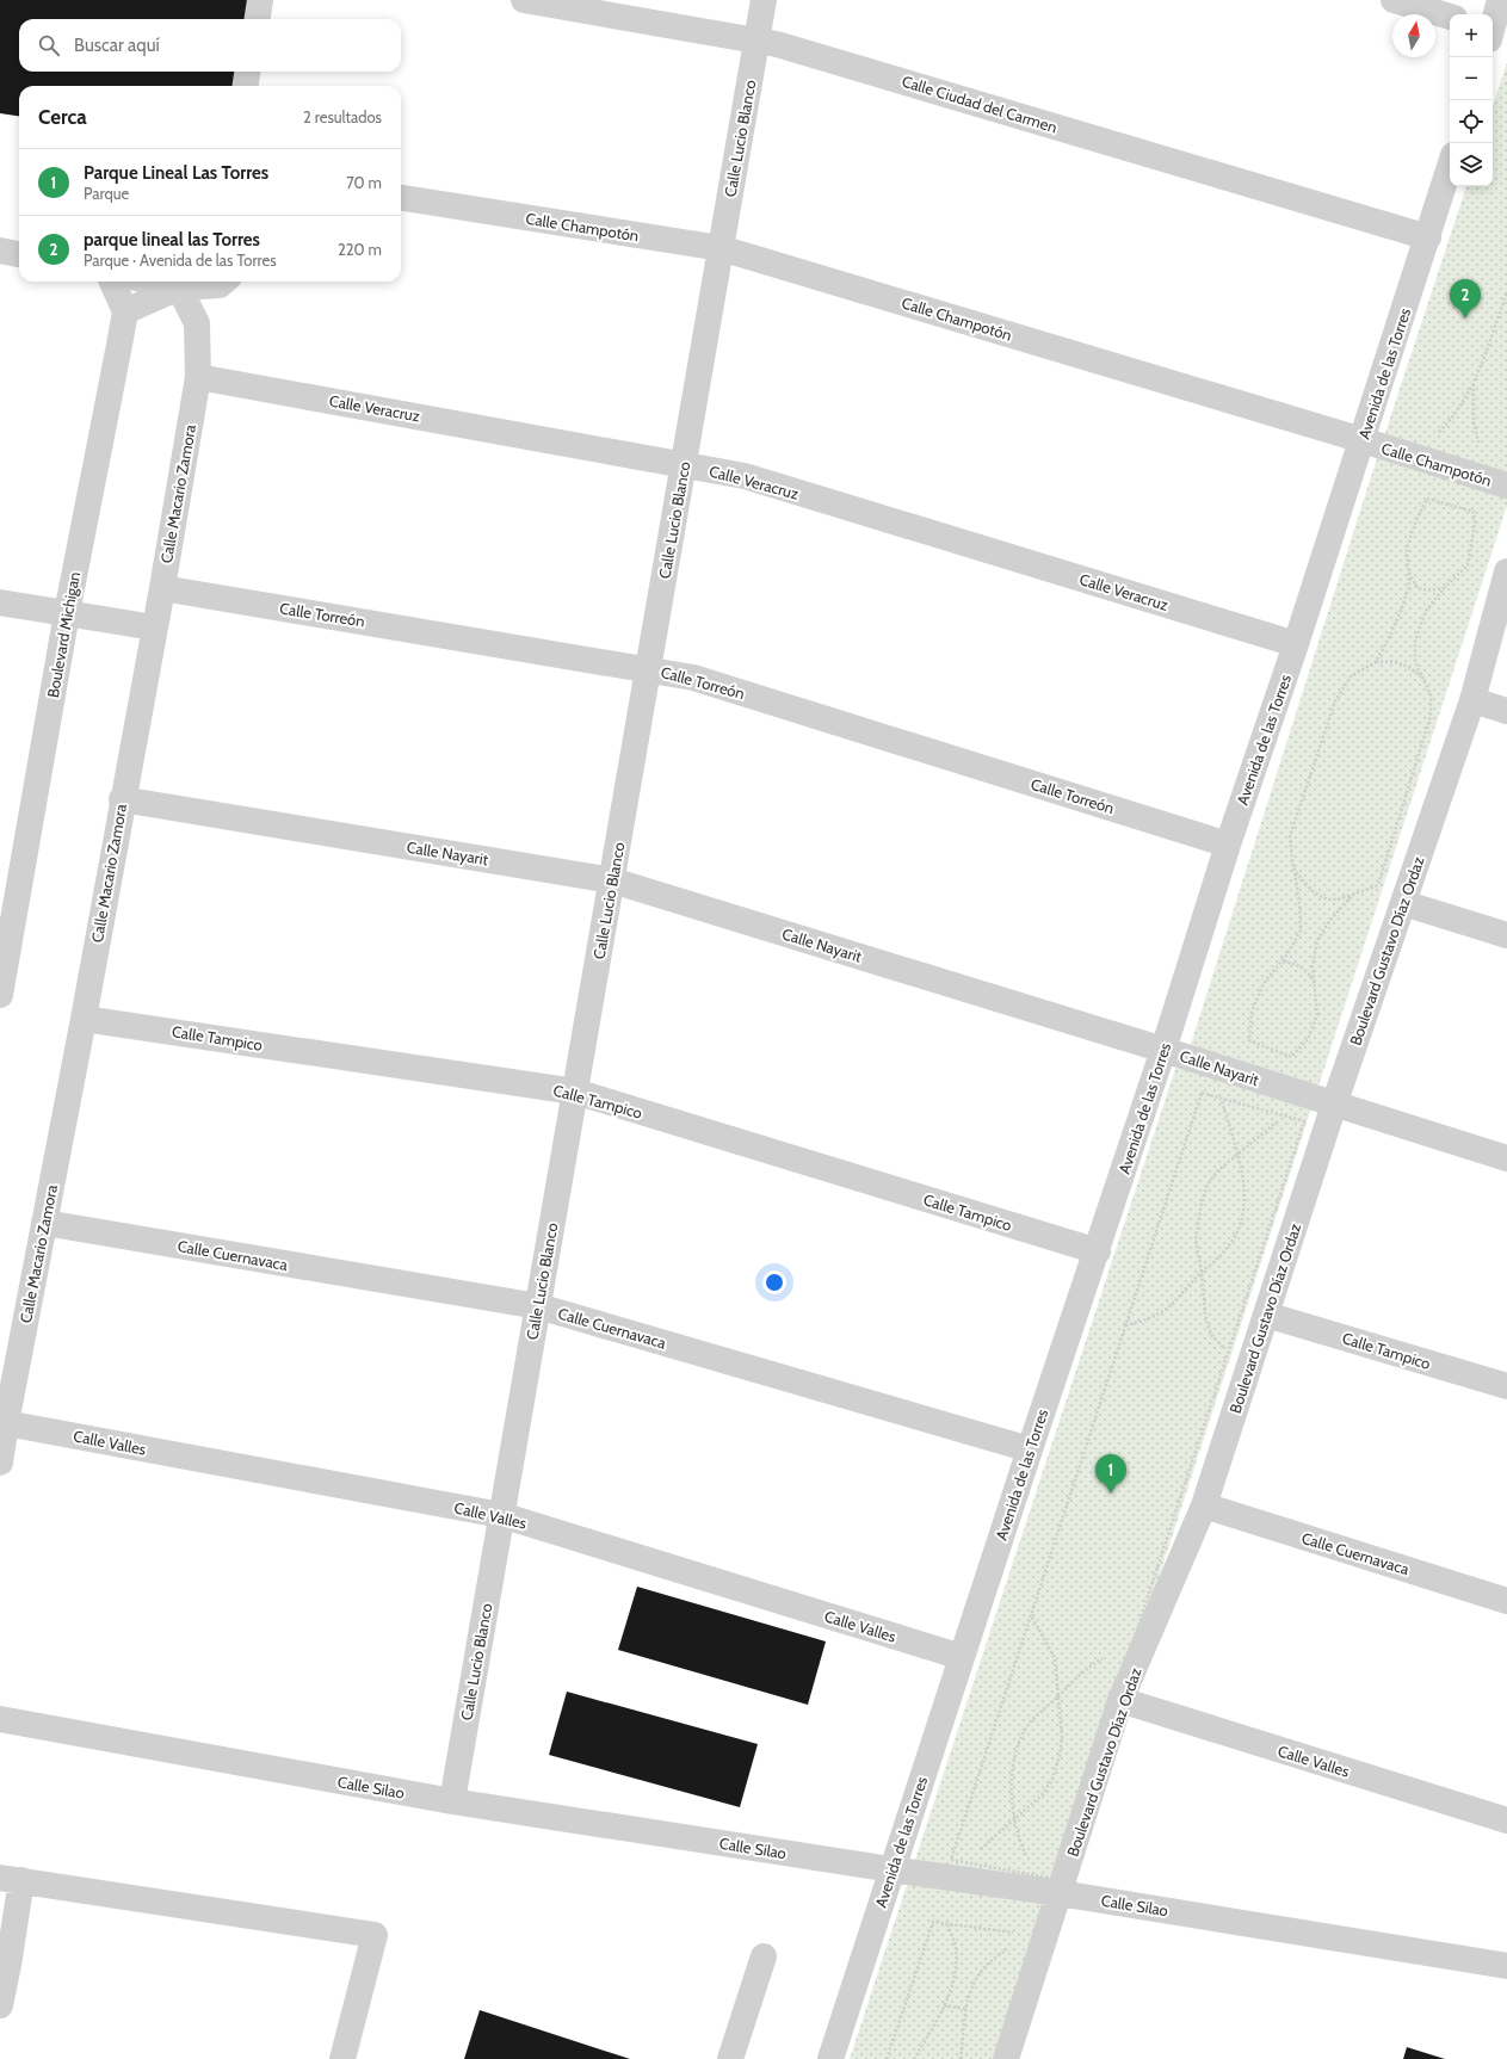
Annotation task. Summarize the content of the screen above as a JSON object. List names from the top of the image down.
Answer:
{
  "streets": {
    "street": [
      "Calle Ciudad del Carmen",
      "Calle Lucio Blanco",
      "Calle Champotón",
      "Avenida de las Torres",
      "Calle Veracruz",
      "Calle Macario Zamora",
      "Calle Torreón",
      "Boulevard Michigan",
      "Calle Nayarit",
      "Boulevard Gustavo Díaz Ordaz",
      "Calle Tampico",
      "Calle Cuernavaca",
      "Calle Valles",
      "Calle Silao"
    ]
  },
  "crossings": [
    ["Calle Ciudad del Carmen", "Calle Lucio Blanco"],
    ["Calle Ciudad del Carmen", "Avenida de las Torres"],
    ["Calle Lucio Blanco", "Calle Champotón"],
    ["Calle Lucio Blanco", "Calle Veracruz"],
    ["Calle Lucio Blanco", "Calle Torreón"],
    ["Calle Lucio Blanco", "Calle Nayarit"],
    ["Calle Lucio Blanco", "Calle Tampico"],
    ["Calle Lucio Blanco", "Calle Cuernavaca"],
    ["Calle Lucio Blanco", "Calle Valles"],
    ["Calle Lucio Blanco", "Calle Silao"],
    ["Calle Champotón", "Avenida de las Torres"],
    ["Avenida de las Torres", "Calle Veracruz"],
    ["Avenida de las Torres", "Calle Torreón"],
    ["Avenida de las Torres", "Calle Nayarit"],
    ["Avenida de las Torres", "Calle Tampico"],
    ["Avenida de las Torres", "Calle Cuernavaca"],
    ["Avenida de las Torres", "Calle Valles"],
    ["Avenida de las Torres", "Calle Silao"],
    ["Calle Veracruz", "Calle Macario Zamora"],
    ["Calle Macario Zamora", "Calle Torreón"],
    ["Calle Macario Zamora", "Calle Nayarit"],
    ["Calle Macario Zamora", "Calle Tampico"],
    ["Calle Macario Zamora", "Calle Cuernavaca"],
    ["Calle Macario Zamora", "Calle Valles"],
    ["Calle Nayarit", "Boulevard Gustavo Díaz Ordaz"],
    ["Boulevard Gustavo Díaz Ordaz", "Calle Tampico"],
    ["Boulevard Gustavo Díaz Ordaz", "Calle Cuernavaca"],
    ["Boulevard Gustavo Díaz Ordaz", "Calle Valles"],
    ["Boulevard Gustavo Díaz Ordaz", "Calle Silao"]
  ],
  "north": "top",
  "page": {
    "map_buttons": ["+", "−"],
    "search": "Buscar aquí",
    "heading": ["Cerca", "2 resultados"],
    "list": [
      {
        "mark": "1",
        "name": "Parque Lineal Las Torres",
        "note": "Parque",
        "value": "70 m"
      },
      {
        "mark": "2",
        "name": "parque lineal las Torres",
        "note": "Parque · Avenida de las Torres",
        "value": "220 m"
      }
    ],
    "pins": ["2", "1"]
  }
}
